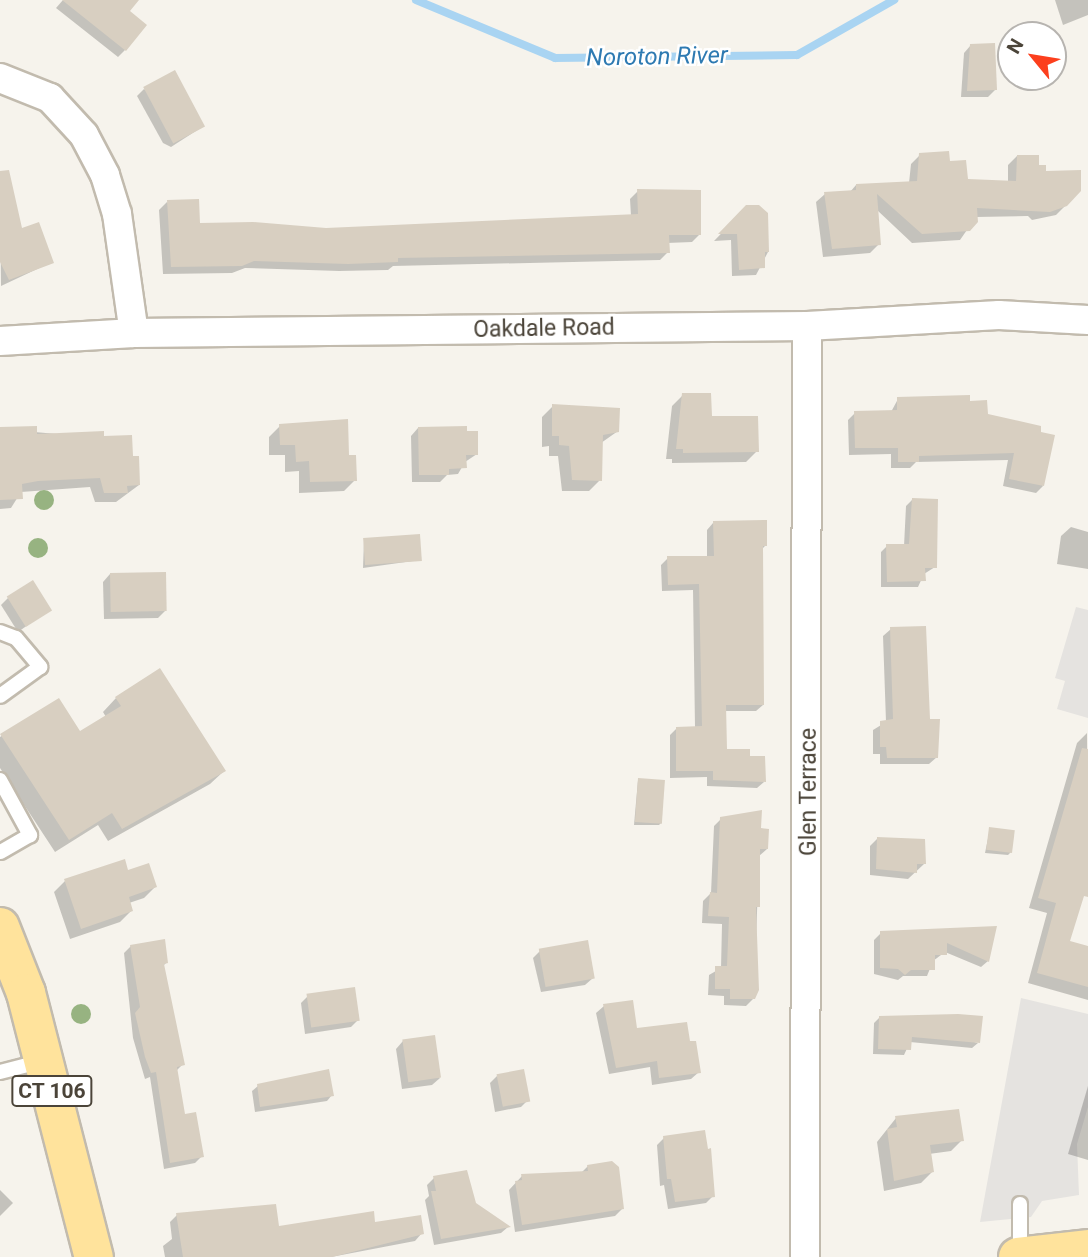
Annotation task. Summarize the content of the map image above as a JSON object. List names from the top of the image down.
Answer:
{
  "streets": {
    "main road": ["CT 106"],
    "street": ["Oakdale Road", "Glen Terrace"]
  },
  "crossings": [
    ["Oakdale Road", "Glen Terrace"]
  ],
  "water": ["Noroton River"],
  "north": "top left"
}
